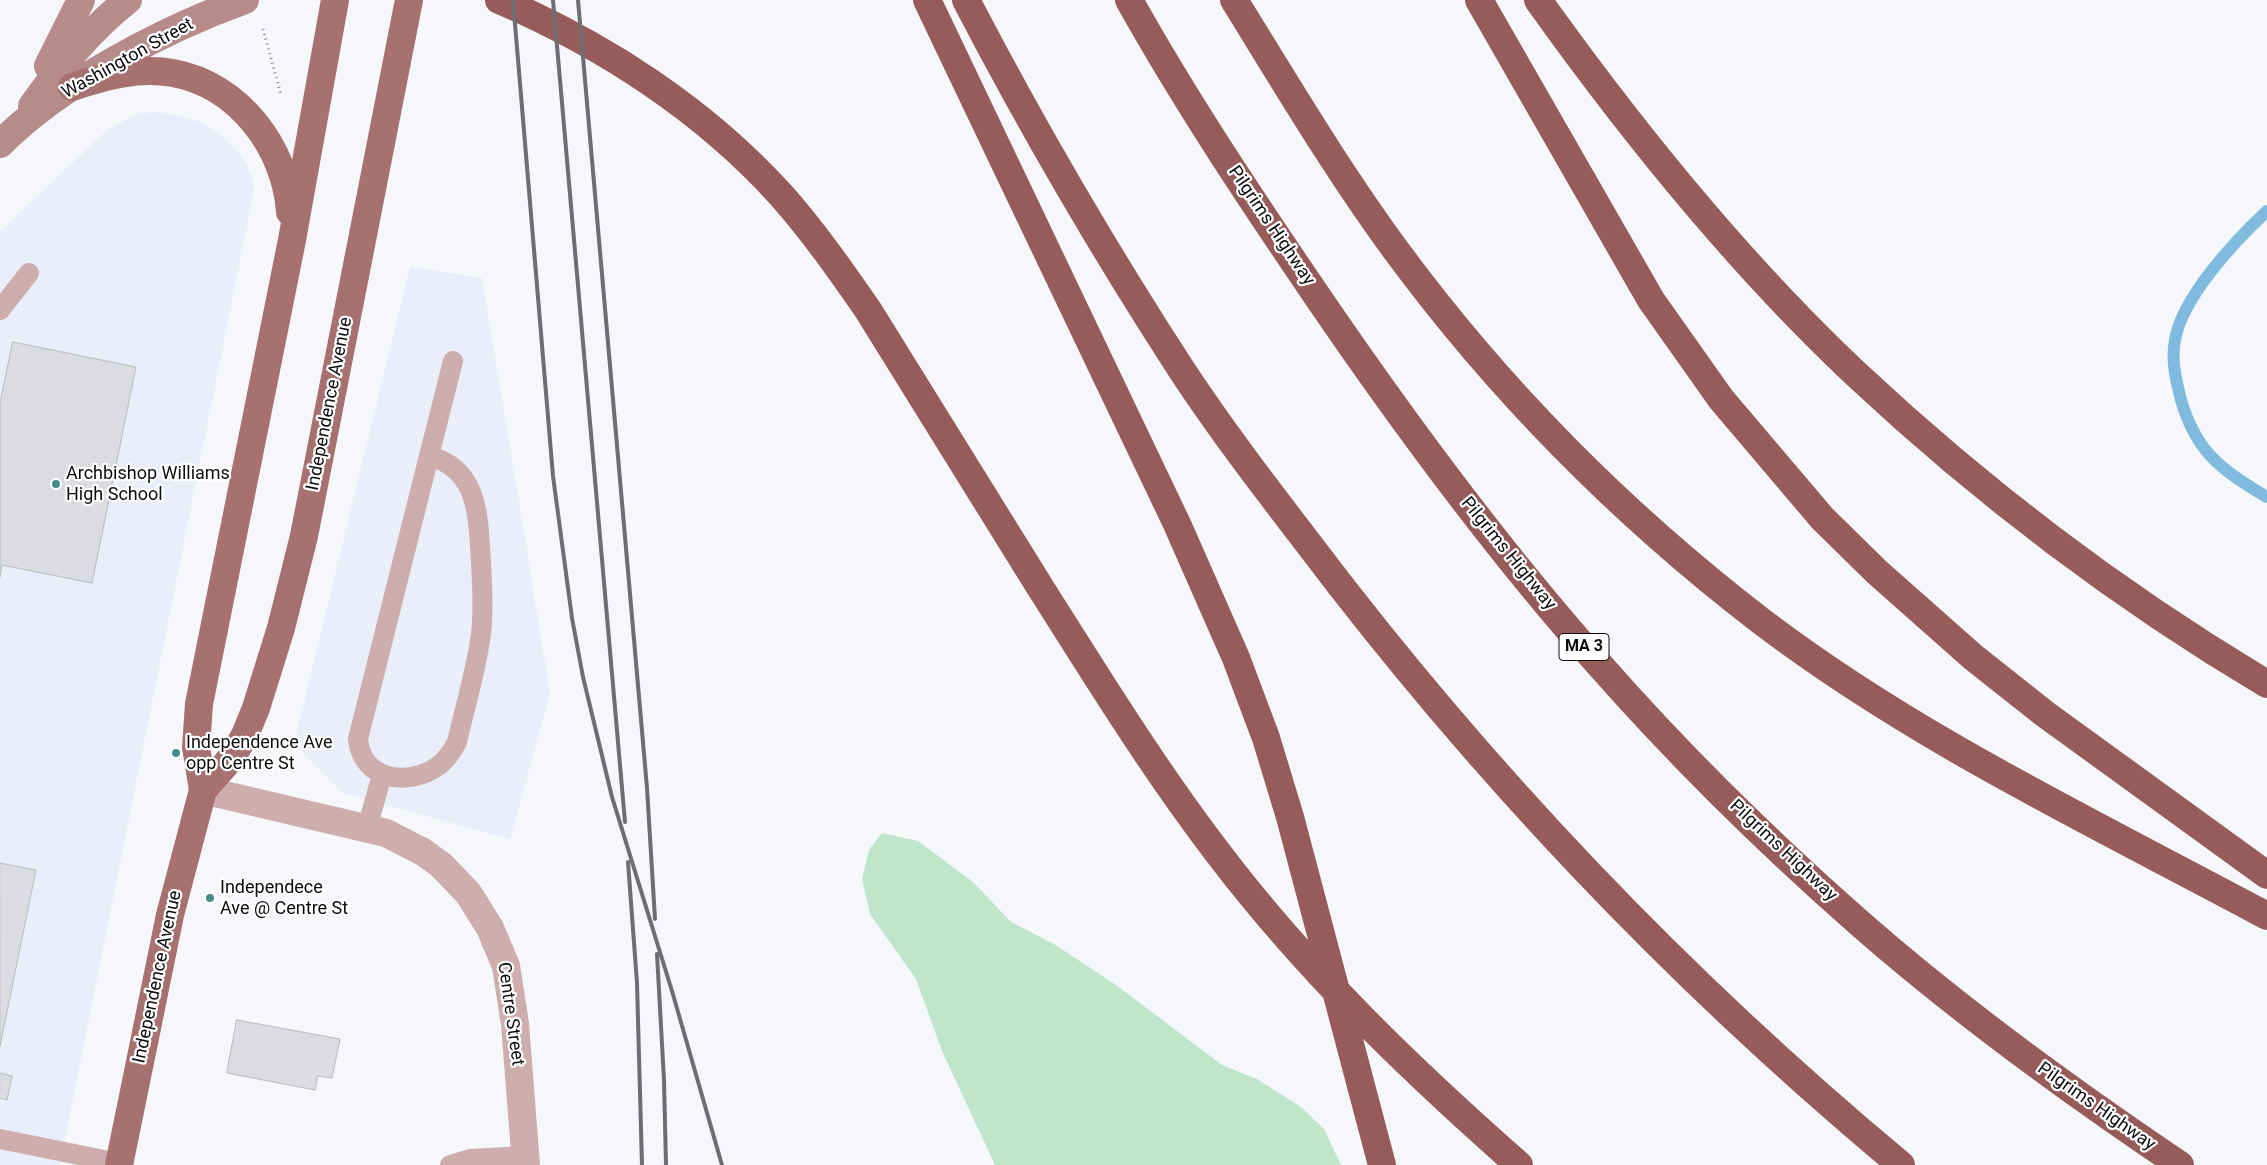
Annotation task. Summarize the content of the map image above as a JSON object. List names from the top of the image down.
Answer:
{
  "streets": {
    "highway": ["Pilgrims Highway", "MA 3"],
    "main road": ["Independence Avenue"],
    "street": ["Washington Street", "Centre Street"]
  },
  "crossings": [
    ["Independence Avenue", "Centre Street"]
  ],
  "places": ["Archbishop Williams High School", "Independence Ave opp Centre St", "Independece Ave @ Centre St"]
}
